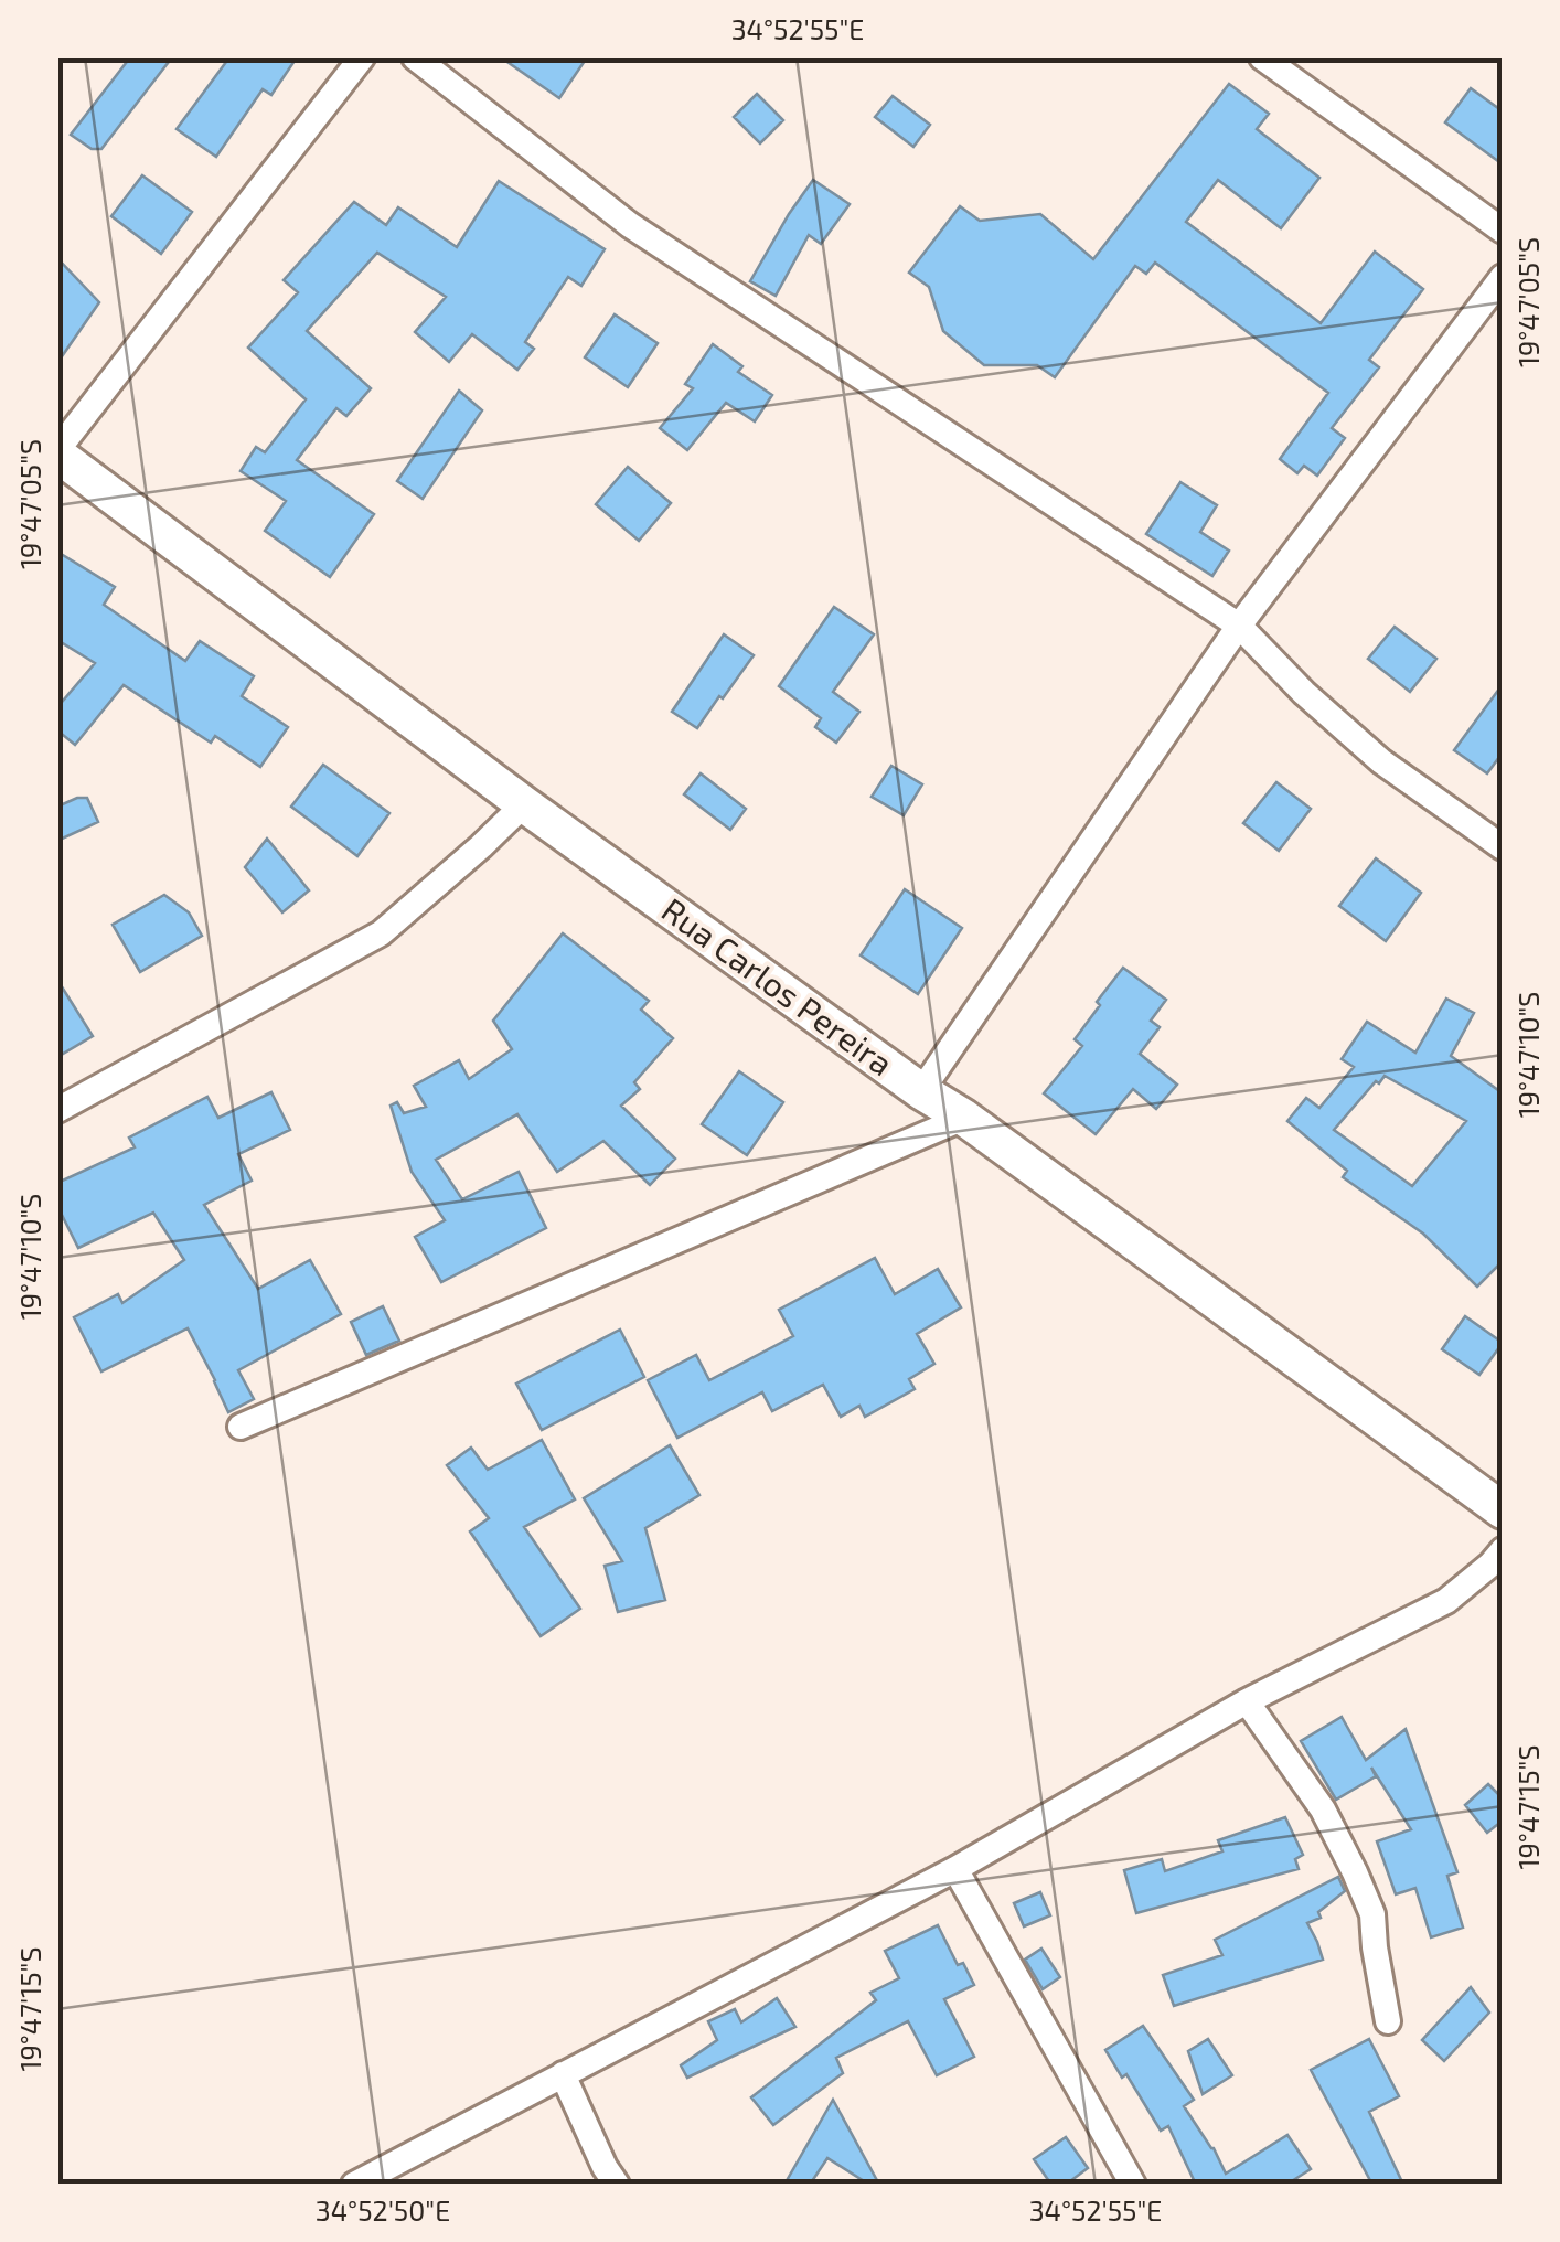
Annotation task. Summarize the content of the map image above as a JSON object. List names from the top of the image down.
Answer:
{
  "streets": {
    "main road": ["Rua Carlos Pereira"]
  },
  "coordinates": [
    "34°52'55\"E",
    "19°47'05\"S",
    "19°47'10\"S",
    "19°47'15\"S",
    "34°52'50\"E"
  ]
}
